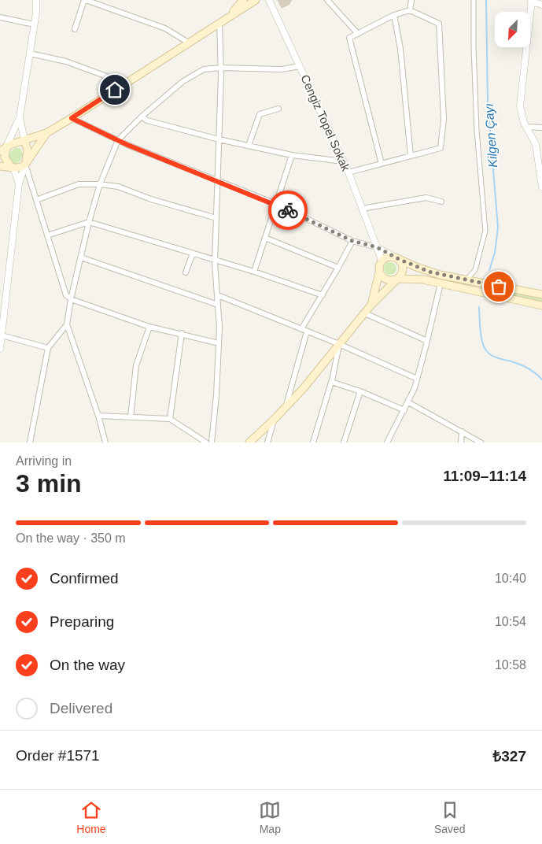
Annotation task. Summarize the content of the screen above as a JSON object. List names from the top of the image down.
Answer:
{
  "streets": {
    "street": ["Cengiz Topel Sokak"]
  },
  "water": ["Kilgen Çayı"],
  "north": "bottom left",
  "page": {
    "heading": ["3 min", "Arriving in", "11:09–11:14"],
    "panel": ["Order #1571", "₺327"],
    "bar": "On the way · 350 m",
    "list": [
      ["Confirmed", "10:40"],
      ["Preparing", "10:54"],
      ["On the way", "10:58"],
      "Delivered"
    ],
    "tabs": ["Home", "Map", "Saved"]
  }
}
